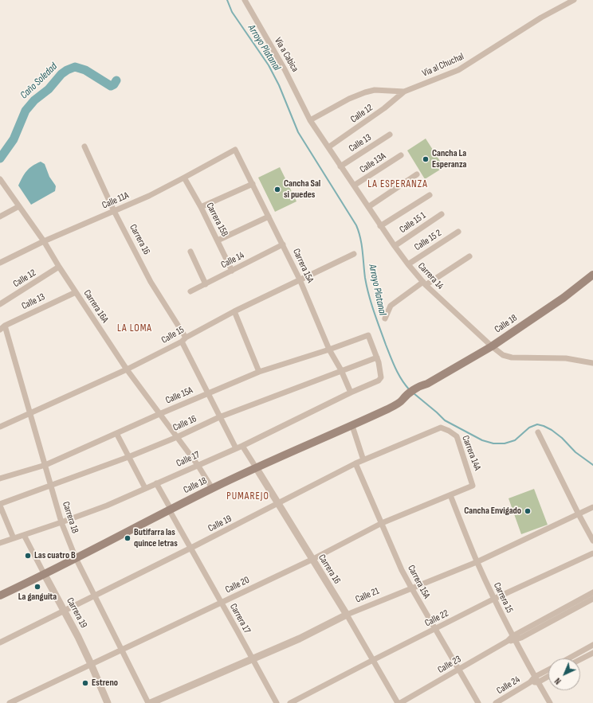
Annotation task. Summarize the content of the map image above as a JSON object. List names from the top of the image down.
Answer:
{
  "streets": {
    "main road": ["Calle 18"],
    "street": [
      "Vía a Cabica",
      "Vía al Chuchal",
      "Calle 12",
      "Calle 13",
      "Calle 13A",
      "Calle 11A",
      "Carrera 15B",
      "Calle 15 1",
      "Carrera 16",
      "Calle 15 2",
      "Calle 14",
      "Carrera 15A",
      "Carrera 14",
      "Carrera 16A",
      "Calle 15",
      "Calle 15A",
      "Calle 16",
      "Carrera 14A",
      "Calle 17",
      "Carrera 18",
      "Calle 19",
      "Calle 20",
      "Calle 21",
      "Carrera 15",
      "Carrera 19",
      "Carrera 17",
      "Calle 22",
      "Calle 23",
      "Calle 24"
    ]
  },
  "crossings": [
    ["Vía a Cabica", "Vía al Chuchal"],
    ["Vía a Cabica", "Carrera 14"],
    ["Vía al Chuchal", "Calle 12"],
    ["Vía al Chuchal", "Carrera 14"],
    ["Calle 12", "Carrera 14"],
    ["Calle 12", "Carrera 16A"],
    ["Calle 13", "Carrera 14"],
    ["Calle 13", "Carrera 16A"],
    ["Calle 13", "Carrera 18"],
    ["Calle 13A", "Carrera 14"],
    ["Calle 11A", "Carrera 15B"],
    ["Calle 11A", "Carrera 16"],
    ["Calle 11A", "Carrera 15A"],
    ["Calle 11A", "Carrera 16A"],
    ["Carrera 15B", "Calle 14"],
    ["Calle 15 1", "Carrera 14"],
    ["Carrera 16", "Calle 18"],
    ["Carrera 16", "Calle 15"],
    ["Carrera 16", "Calle 15A"],
    ["Carrera 16", "Calle 16"],
    ["Carrera 16", "Calle 17"],
    ["Carrera 16", "Calle 19"],
    ["Carrera 16", "Calle 20"],
    ["Carrera 16", "Calle 21"],
    ["Carrera 16", "Calle 22"],
    ["Calle 15 2", "Carrera 14"],
    ["Calle 14", "Carrera 15A"],
    ["Carrera 15A", "Calle 15"],
    ["Carrera 15A", "Calle 15A"],
    ["Carrera 15A", "Calle 16"],
    ["Carrera 15A", "Calle 17"],
    ["Carrera 15A", "Calle 19"],
    ["Carrera 15A", "Calle 20"],
    ["Carrera 15A", "Calle 21"],
    ["Carrera 15A", "Calle 22"],
    ["Carrera 15A", "Calle 23"],
    ["Carrera 14", "Calle 18"],
    ["Carrera 16A", "Calle 18"],
    ["Carrera 16A", "Calle 15"],
    ["Carrera 16A", "Calle 15A"],
    ["Carrera 16A", "Calle 16"],
    ["Carrera 16A", "Calle 17"],
    ["Calle 18", "Carrera 18"],
    ["Calle 18", "Carrera 19"],
    ["Calle 18", "Carrera 17"],
    ["Calle 15", "Carrera 18"],
    ["Calle 15A", "Calle 16"],
    ["Calle 15A", "Calle 17"],
    ["Calle 15A", "Carrera 18"],
    ["Calle 16", "Calle 17"],
    ["Calle 16", "Carrera 18"],
    ["Carrera 14A", "Calle 19"],
    ["Carrera 14A", "Calle 20"],
    ["Calle 17", "Carrera 18"],
    ["Calle 17", "Carrera 19"],
    ["Calle 17", "Carrera 17"],
    ["Carrera 18", "Calle 19"],
    ["Carrera 18", "Calle 20"],
    ["Carrera 18", "Calle 21"],
    ["Calle 19", "Carrera 19"],
    ["Calle 19", "Carrera 17"],
    ["Calle 20", "Carrera 15"],
    ["Calle 20", "Carrera 19"],
    ["Calle 20", "Carrera 17"],
    ["Calle 21", "Carrera 15"],
    ["Calle 21", "Carrera 17"],
    ["Carrera 15", "Calle 22"],
    ["Carrera 15", "Calle 23"],
    ["Carrera 15", "Calle 24"]
  ],
  "districts": ["LA ESPERANZA", "LA LOMA", "PUMAREJO"],
  "water": ["Arroyo Platanal", "Caño Soledad"],
  "places": [
    "Cancha La Esperanza",
    "Cancha Sal si puedes",
    "Cancha Envigado",
    "Butifarra las quince letras",
    "Las cuatro B",
    "La ganguita",
    "Estreno"
  ],
  "north": "bottom left"
}
